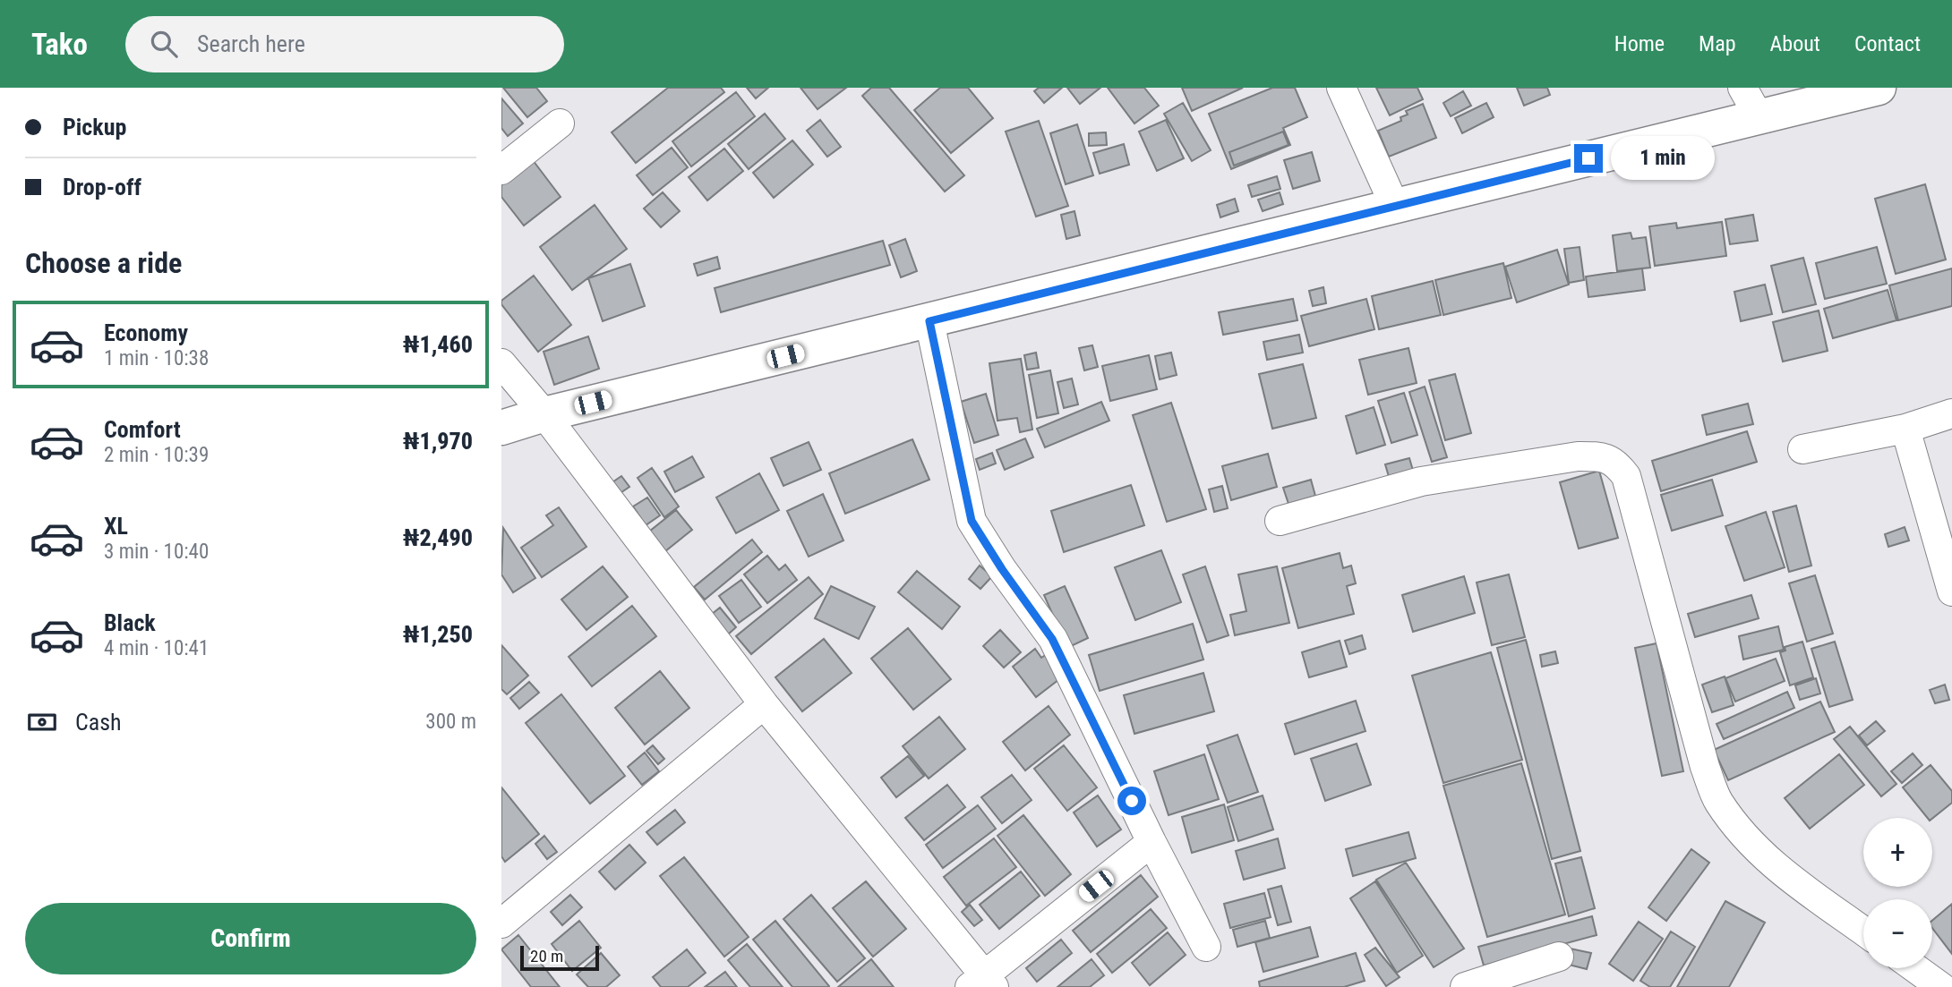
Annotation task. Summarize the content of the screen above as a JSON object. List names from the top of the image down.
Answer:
{
  "scale_bar": "20 m",
  "page": {
    "header": "Tako",
    "search": "Search here",
    "nav": [
      "Home",
      "Map",
      "About",
      "Contact"
    ],
    "banner": ["Pickup", "Drop-off"],
    "bubble": "1 min",
    "heading": "Choose a ride",
    "list": [
      {
        "name": "Economy",
        "note": "1 min · 10:38",
        "value": "₦1,460"
      },
      {
        "name": "Comfort",
        "note": "2 min · 10:39",
        "value": "₦1,970"
      },
      {
        "name": "XL",
        "note": "3 min · 10:40",
        "value": "₦2,490"
      },
      {
        "name": "Black",
        "note": "4 min · 10:41",
        "value": "₦1,250"
      }
    ],
    "pay": ["Cash", "300 m"],
    "map_buttons": ["+", "−"],
    "buttons": "Confirm",
    "scale": "20 m"
  }
}
